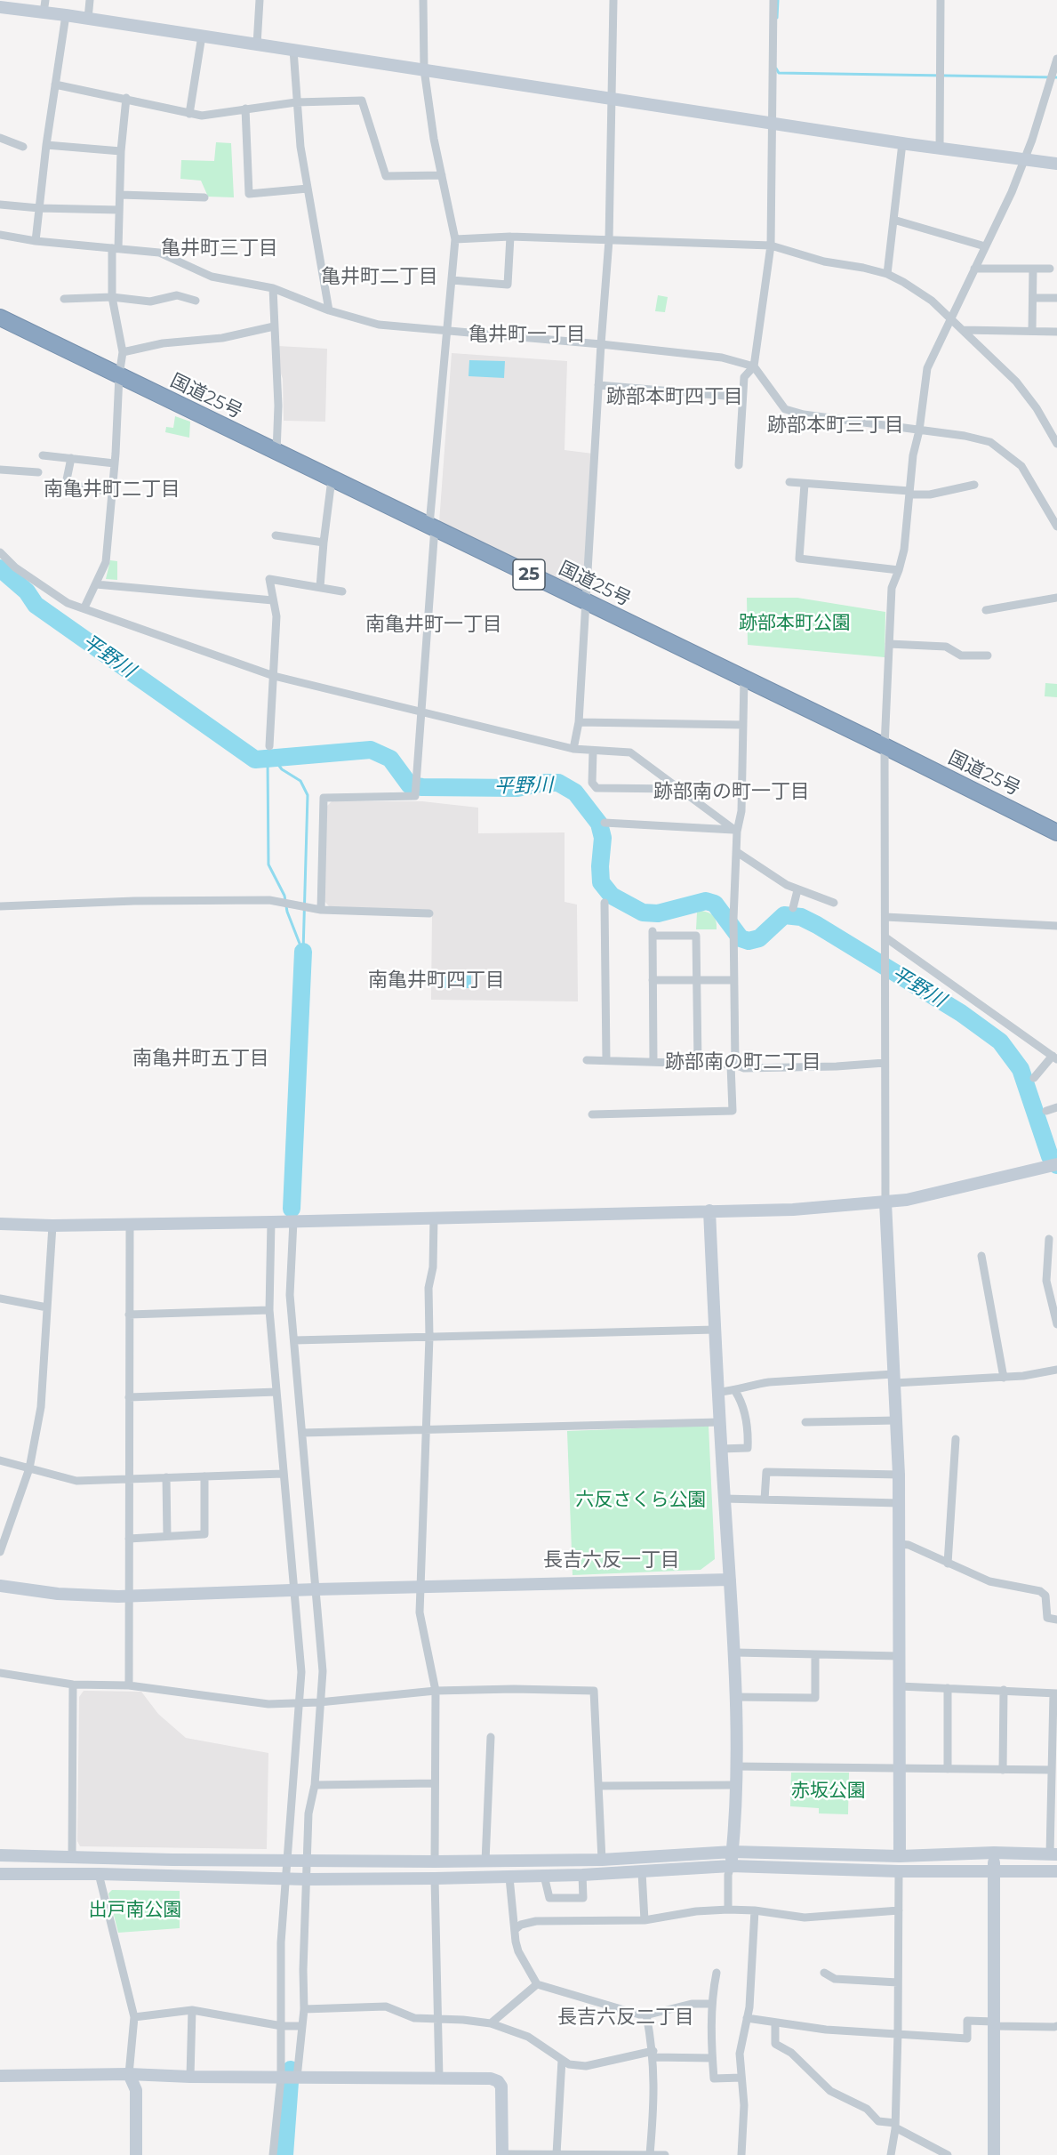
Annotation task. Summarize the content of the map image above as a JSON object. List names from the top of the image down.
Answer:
{
  "streets": {
    "highway": ["国道25号", "25"]
  },
  "districts": [
    "亀井町三丁目",
    "亀井町二丁目",
    "亀井町一丁目",
    "跡部本町四丁目",
    "跡部本町三丁目",
    "南亀井町二丁目",
    "南亀井町一丁目",
    "跡部南の町一丁目",
    "南亀井町四丁目",
    "南亀井町五丁目",
    "跡部南の町二丁目",
    "長吉六反一丁目",
    "長吉六反二丁目"
  ],
  "water": ["平野川"],
  "parks": [
    "跡部本町公園",
    "六反さくら公園",
    "赤坂公園",
    "出戸南公園"
  ]
}
